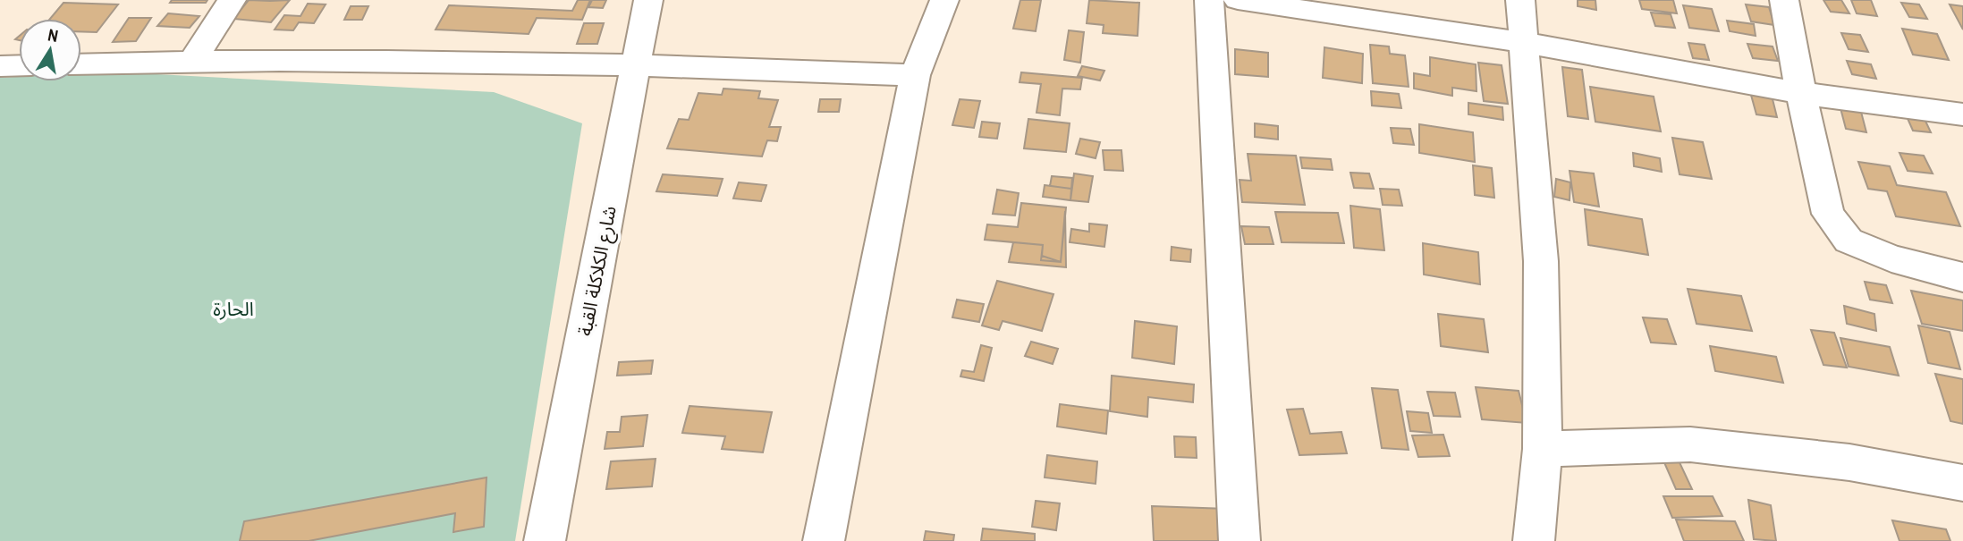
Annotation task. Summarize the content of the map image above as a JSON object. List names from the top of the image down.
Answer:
{
  "streets": {
    "street": ["شارع الكلاكلة القبة"]
  },
  "parks": ["الحارة"],
  "north": "top"
}
